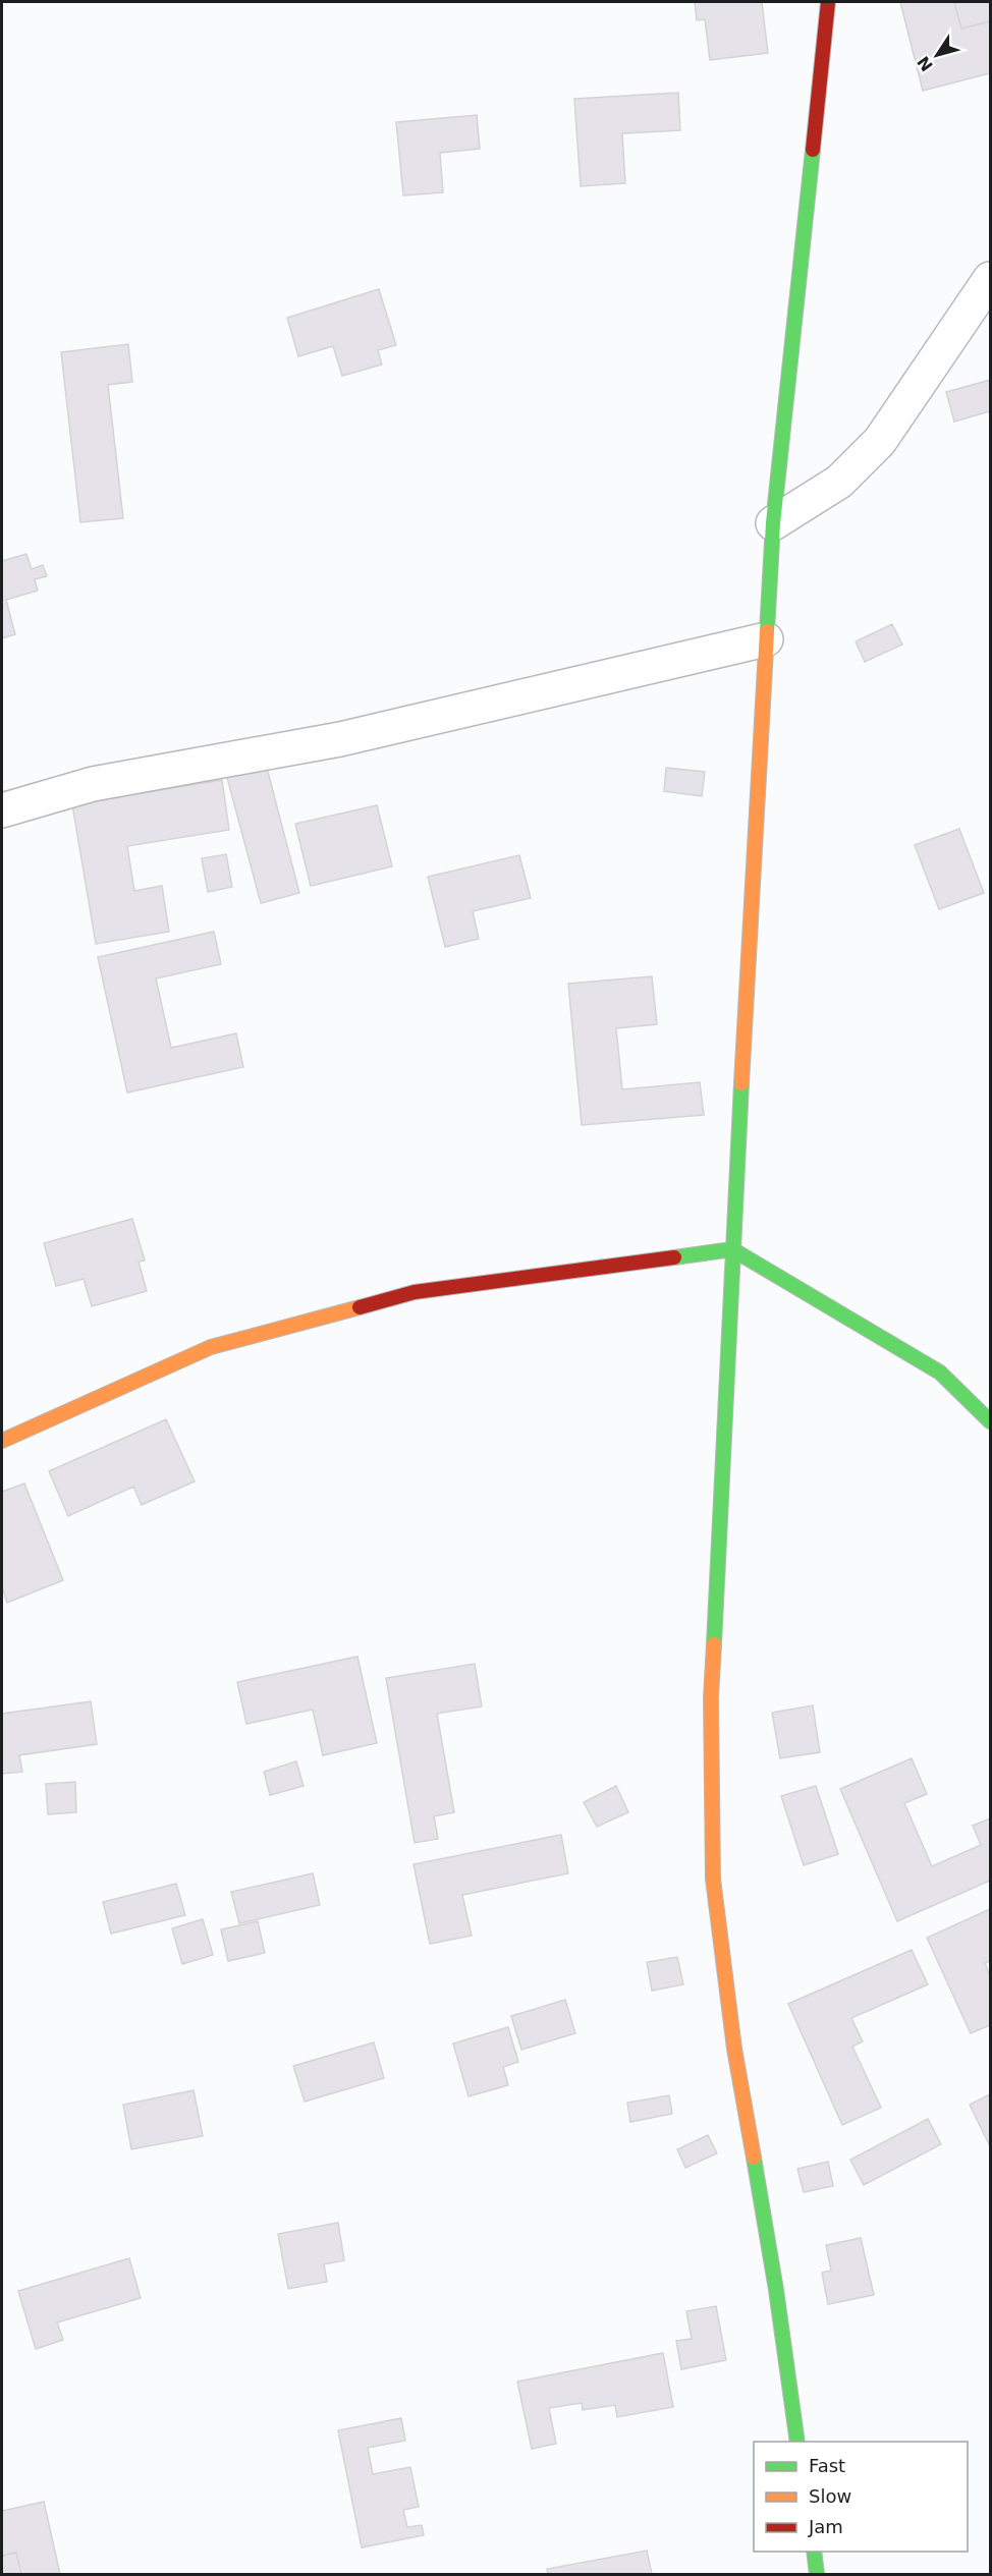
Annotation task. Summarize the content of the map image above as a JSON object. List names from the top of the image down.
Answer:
{
  "legend": ["Fast", "Slow", "Jam"],
  "north": "bottom left"
}
